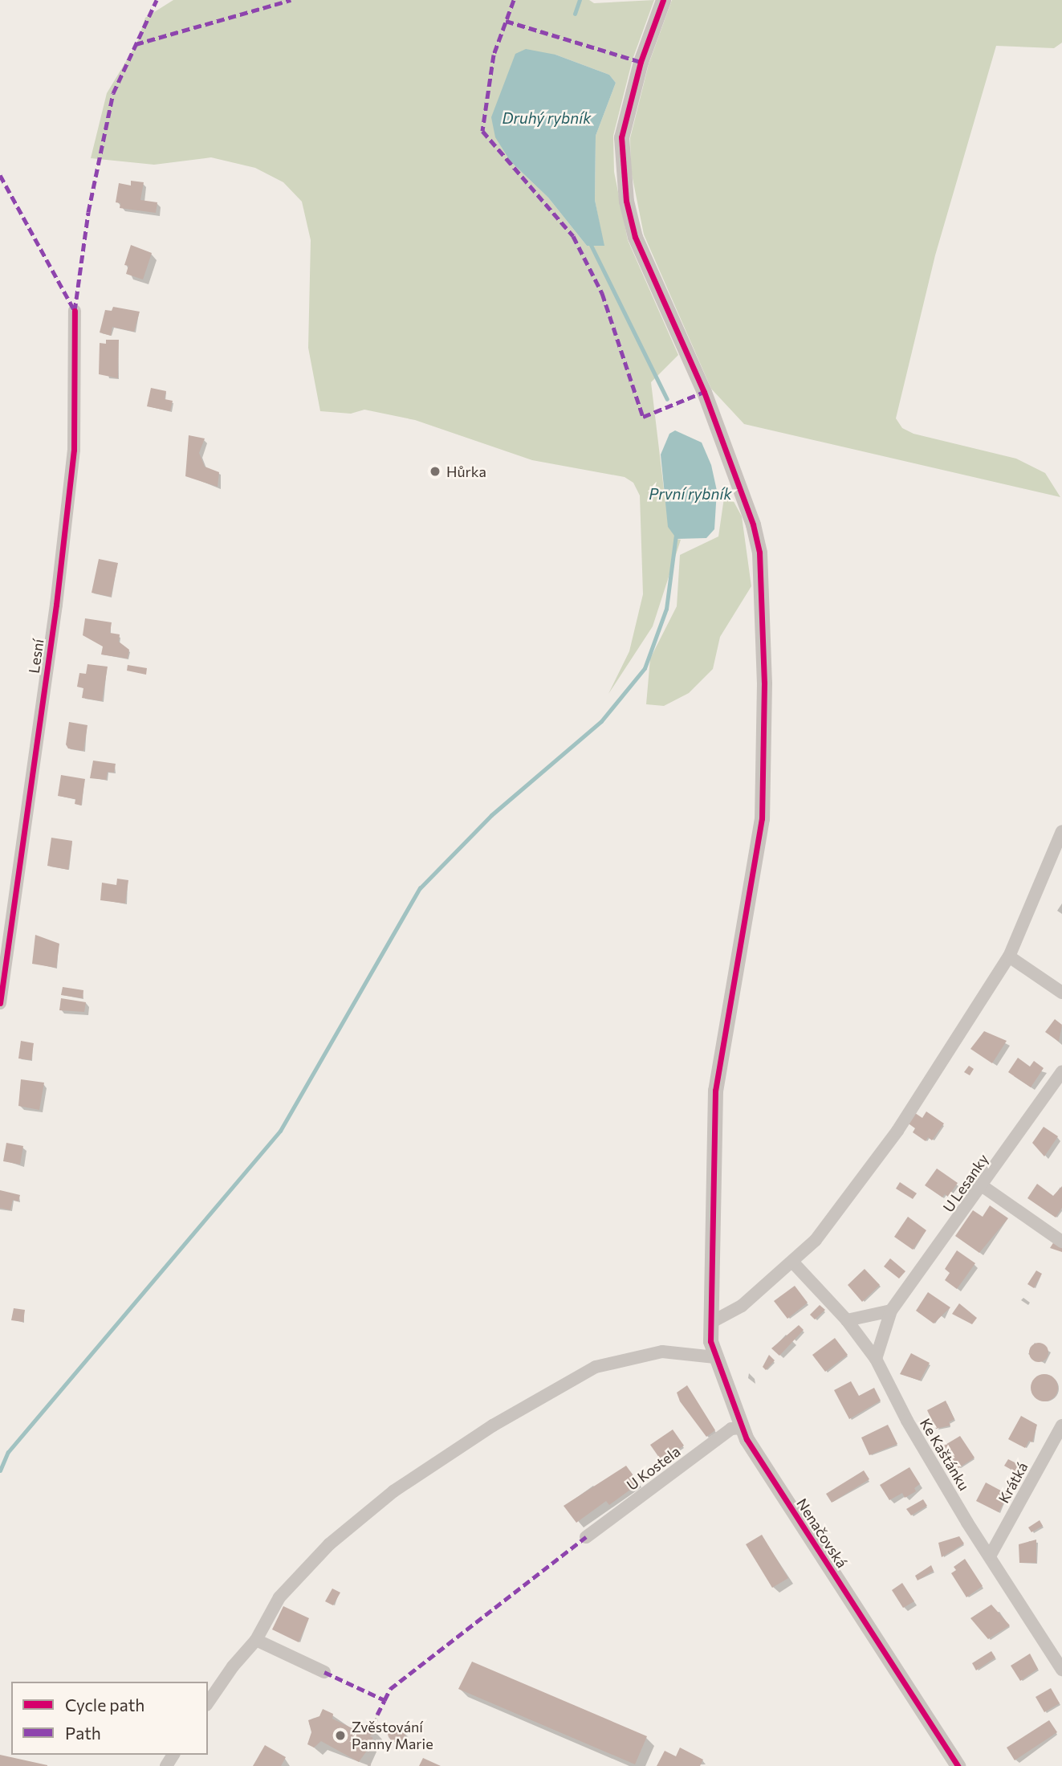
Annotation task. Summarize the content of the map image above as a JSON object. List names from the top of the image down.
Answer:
{
  "streets": {
    "street": [
      "Lesní",
      "U Lesanky",
      "Ke Kaštánku",
      "U Kostela",
      "Krátká",
      "Nenačovská"
    ]
  },
  "crossings": [
    ["U Lesanky", "Ke Kaštánku"],
    ["Ke Kaštánku", "Krátká"],
    ["U Kostela", "Nenačovská"]
  ],
  "water": ["Druhý rybník", "První rybník"],
  "places": ["Hůrka", "Zvěstování Panny Marie"],
  "legend": ["Cycle path", "Path"]
}
